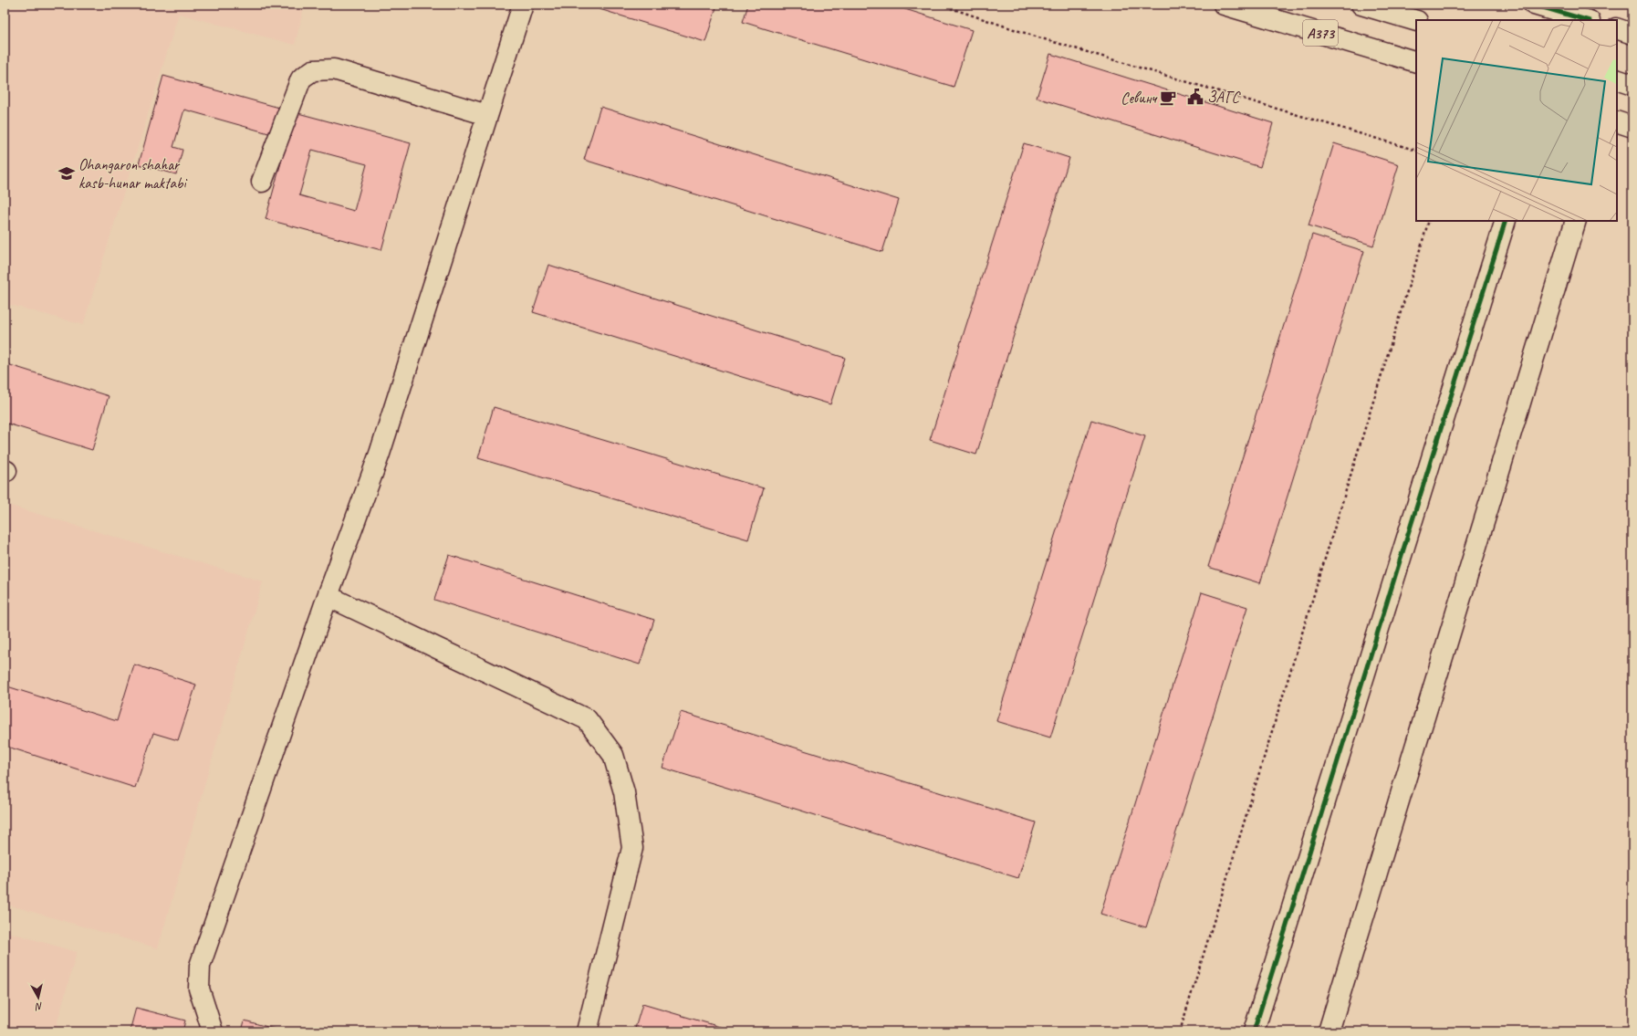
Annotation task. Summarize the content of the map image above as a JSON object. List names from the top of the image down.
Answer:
{
  "streets": {
    "main road": ["A373"]
  },
  "places": {
    "public building": ["ЗАГС"],
    "cafe": ["Севинч"],
    "school or university": ["Ohangaron shahar kasb-hunar maktabi"]
  },
  "north": "bottom"
}
